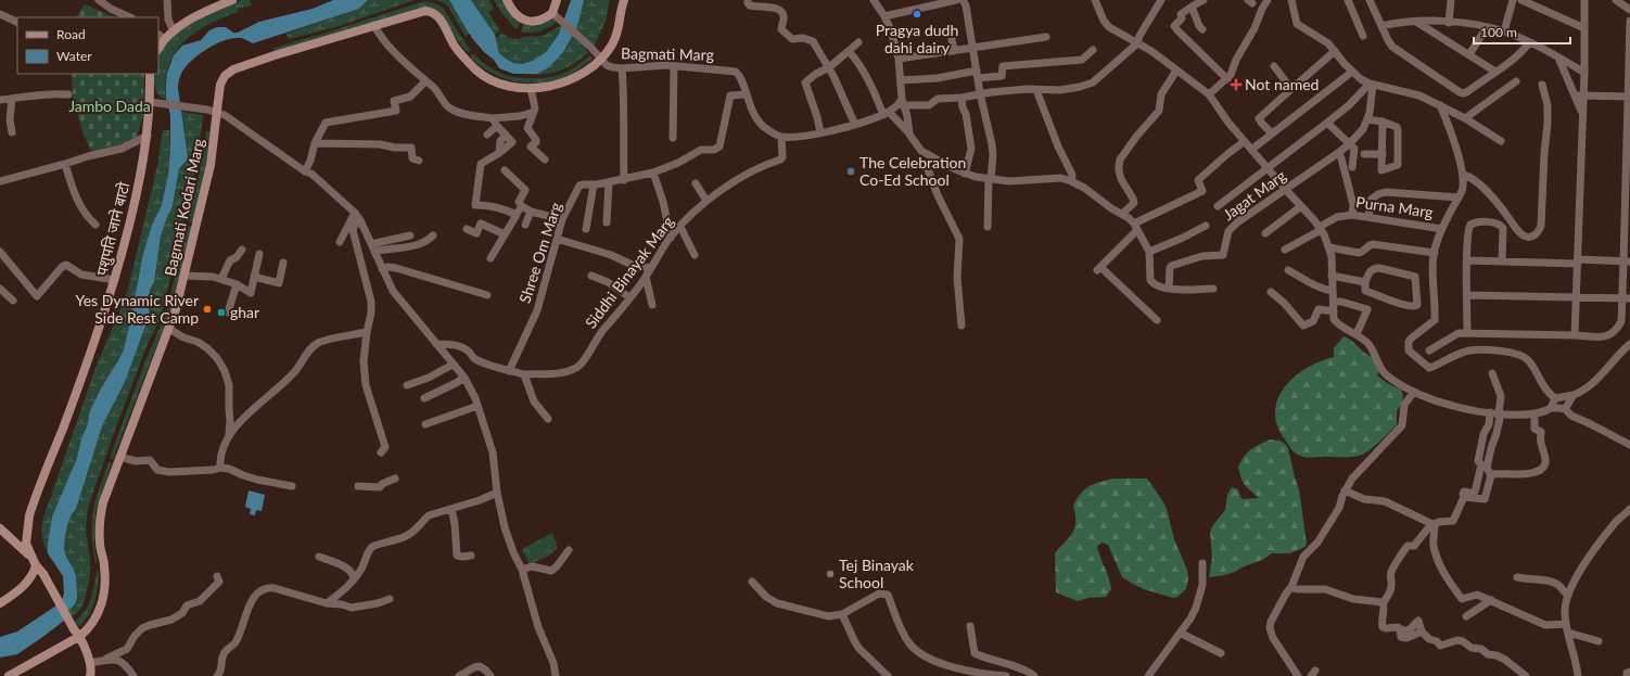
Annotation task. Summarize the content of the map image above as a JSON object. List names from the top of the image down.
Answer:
{
  "streets": {
    "main road": ["Bagmati Kodari Marg", "पशुपति जाने बाटो"],
    "street": [
      "Bagmati Marg",
      "Jagat Marg",
      "Purna Marg",
      "Shree Om Marg",
      "Siddhi Binayak Marg"
    ]
  },
  "crossings": [
    ["Bagmati Marg", "Bagmati Kodari Marg"],
    ["Bagmati Marg", "Shree Om Marg"],
    ["Bagmati Marg", "Siddhi Binayak Marg"],
    ["Shree Om Marg", "Siddhi Binayak Marg"]
  ],
  "parks": ["Jambo Dada"],
  "places": {
    "other": [
      "Pragya dudh dahi dairy",
      "The Celebration Co-Ed School",
      "Yes Dynamic River Side Rest Camp",
      "ghar",
      "Tej Binayak School"
    ],
    "health": ["Not named"]
  },
  "legend": ["Road", "Water"],
  "scale_bar": "100 m"
}
